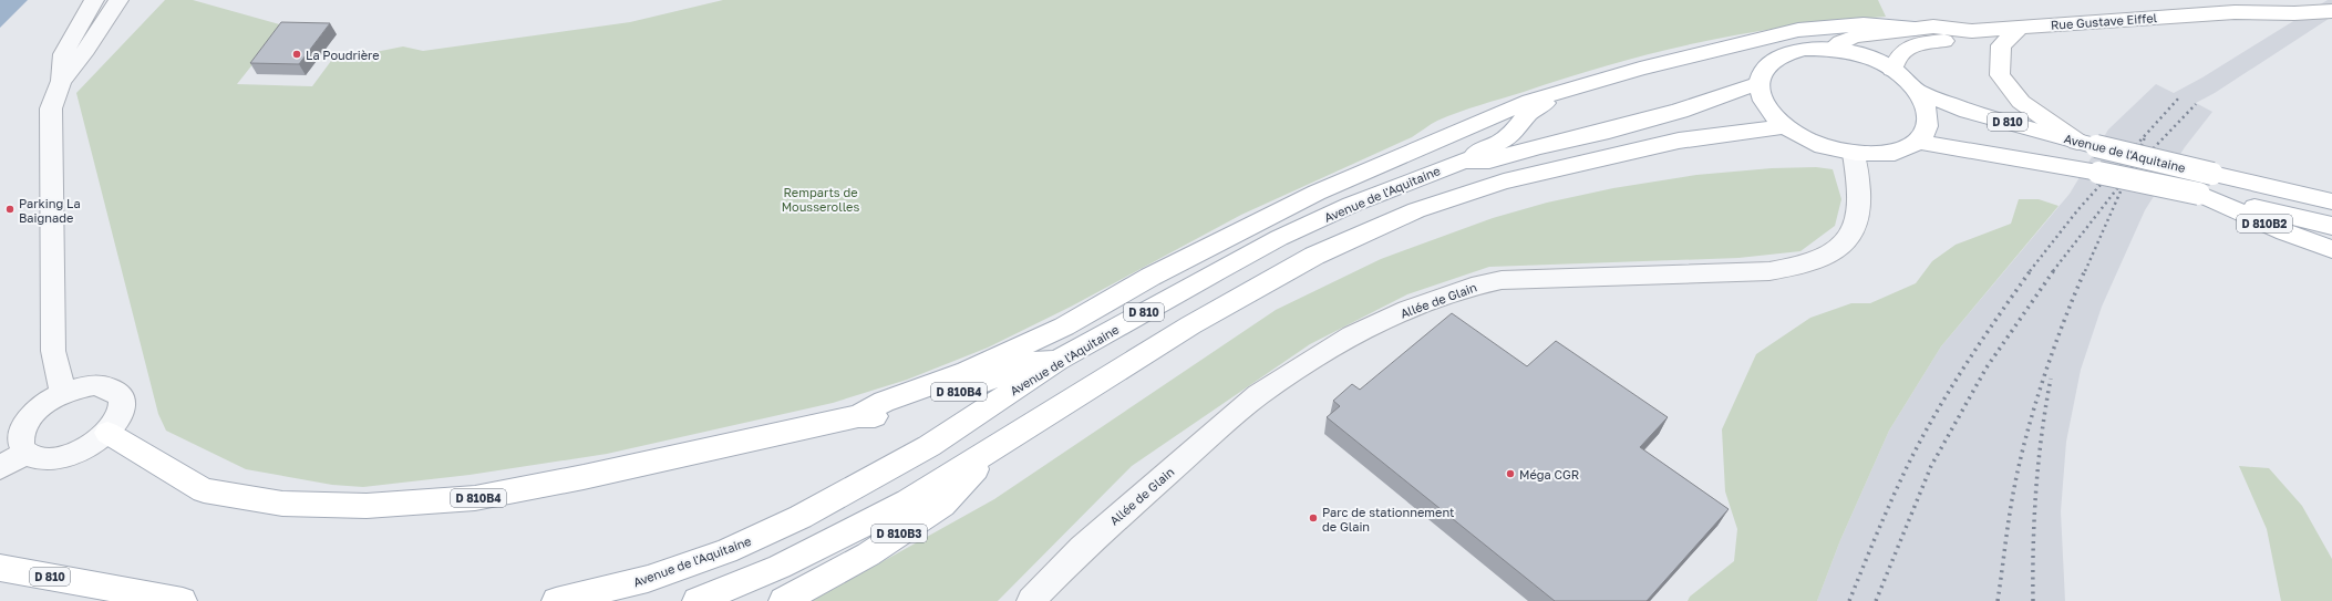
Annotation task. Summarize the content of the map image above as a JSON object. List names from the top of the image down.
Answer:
{
  "streets": {
    "main road": [
      "Rue Gustave Eiffel",
      "D 810",
      "Avenue de l'Aquitaine",
      "D 810B2",
      "D 810B4",
      "D 810B3"
    ],
    "street": ["Allée de Glain"]
  },
  "crossings": [
    ["Rue Gustave Eiffel", "D 810"],
    ["Rue Gustave Eiffel", "Avenue de l'Aquitaine"],
    ["Rue Gustave Eiffel", "Allée de Glain"],
    ["D 810", "Avenue de l'Aquitaine"],
    ["D 810", "Allée de Glain"],
    ["D 810", "D 810B3"],
    ["Avenue de l'Aquitaine", "D 810B2"],
    ["Avenue de l'Aquitaine", "Allée de Glain"],
    ["Avenue de l'Aquitaine", "D 810B4"]
  ],
  "parks": ["Remparts de Mousserolles"],
  "places": [
    "La Poudrière",
    "Parking La Baignade",
    "Méga CGR",
    "Parc de stationnement de Glain"
  ]
}
